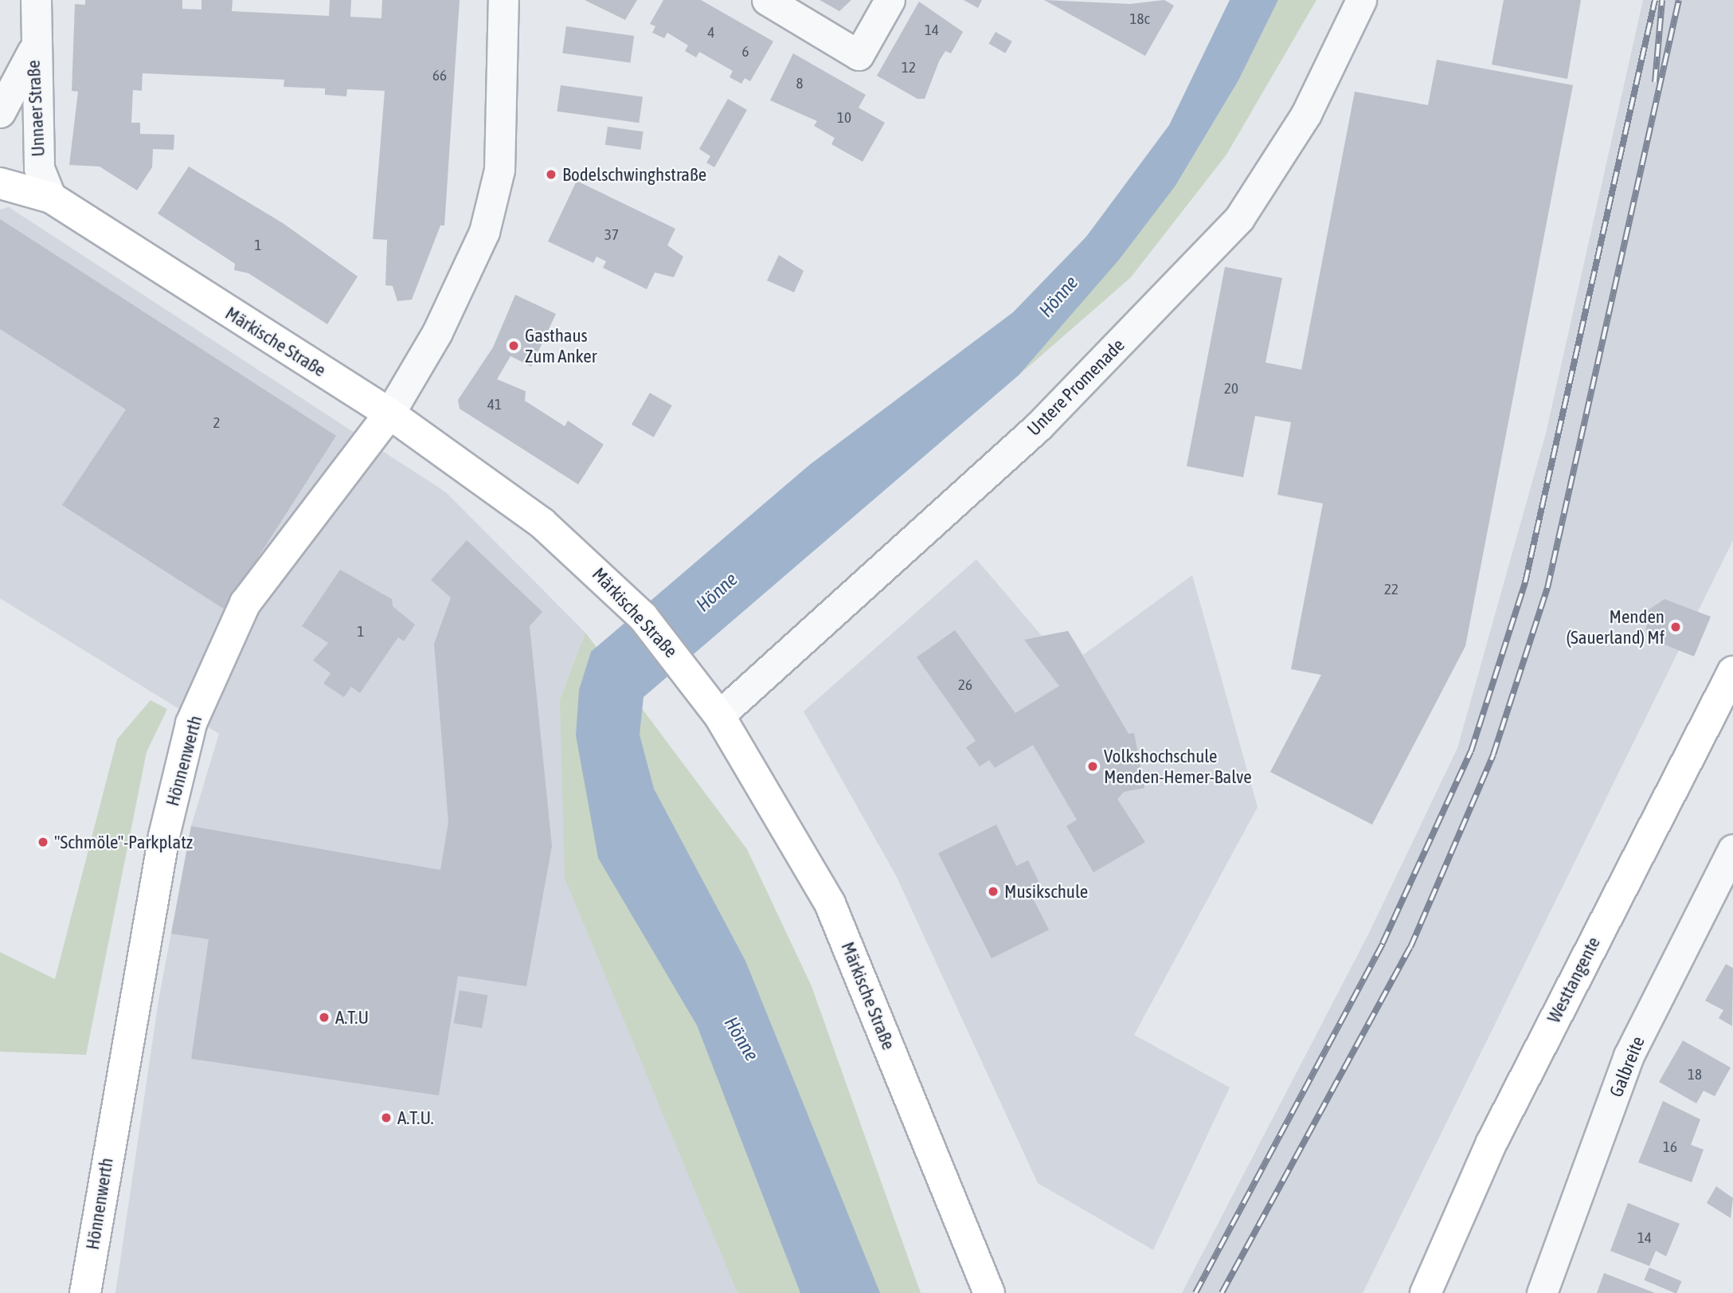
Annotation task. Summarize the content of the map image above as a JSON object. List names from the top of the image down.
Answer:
{
  "streets": {
    "main road": ["Märkische Straße", "Hönnenwerth", "Westtangente"],
    "street": ["Unnaer Straße", "Untere Promenade", "Galbreite"]
  },
  "crossings": [
    ["Unnaer Straße", "Märkische Straße"],
    ["Märkische Straße", "Untere Promenade"],
    ["Märkische Straße", "Hönnenwerth"]
  ],
  "water": ["Hönne"],
  "places": [
    "Bodelschwinghstraße",
    "Gasthaus Zum Anker",
    "Menden (Sauerland) Mf",
    "Volkshochschule Menden-Hemer-Balve",
    "\"Schmöle\"-Parkplatz",
    "Musikschule",
    "A.T.U",
    "A.T.U."
  ],
  "house_numbers": [
    "18c",
    "14",
    "4",
    "6",
    "12",
    "66",
    "8",
    "10",
    "37",
    "1",
    "20",
    "41",
    "2",
    "22",
    "1",
    "26",
    "18",
    "16",
    "14"
  ]
}
